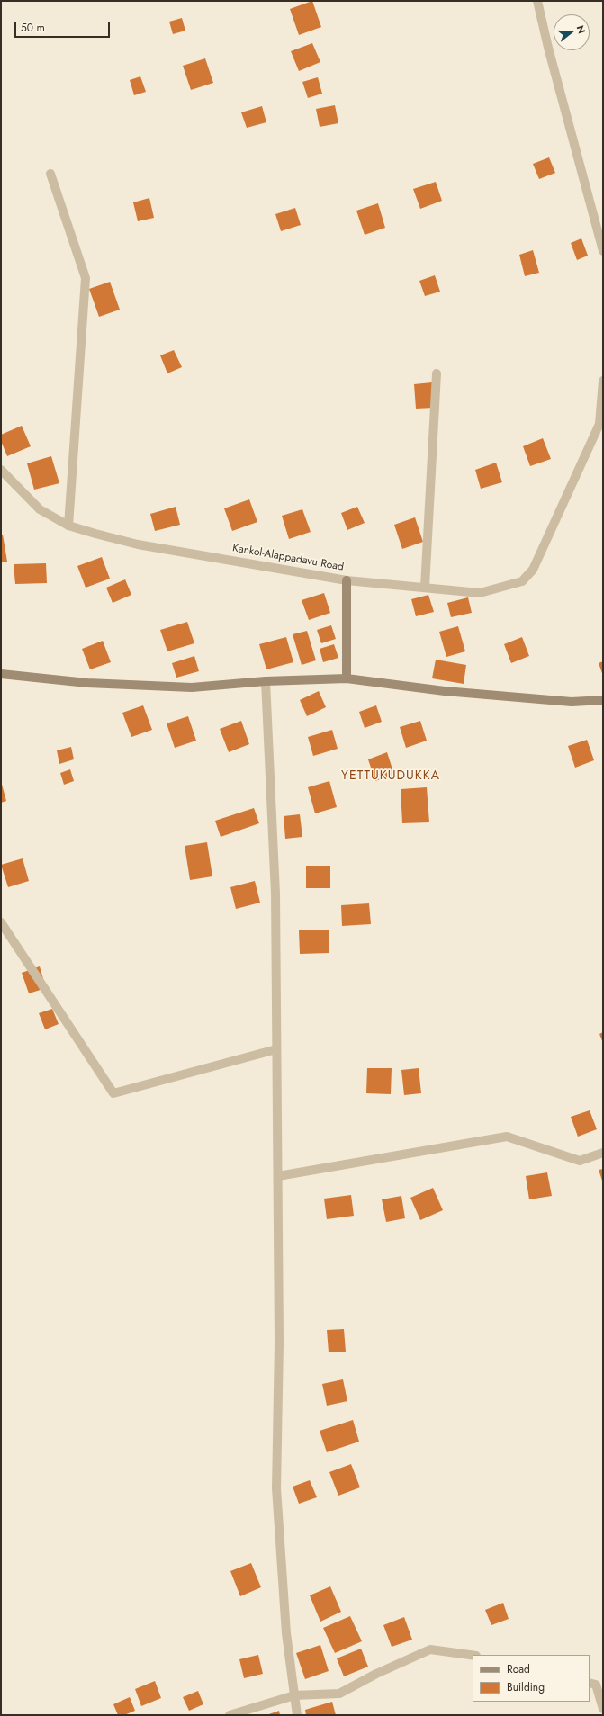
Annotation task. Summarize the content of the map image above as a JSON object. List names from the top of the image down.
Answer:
{
  "streets": {
    "main road": ["Kankol-Alappadavu Road"]
  },
  "districts": ["YETTUKUDUKKA"],
  "legend": ["Road", "Building"],
  "scale_bar": "50 m",
  "north": "right"
}
